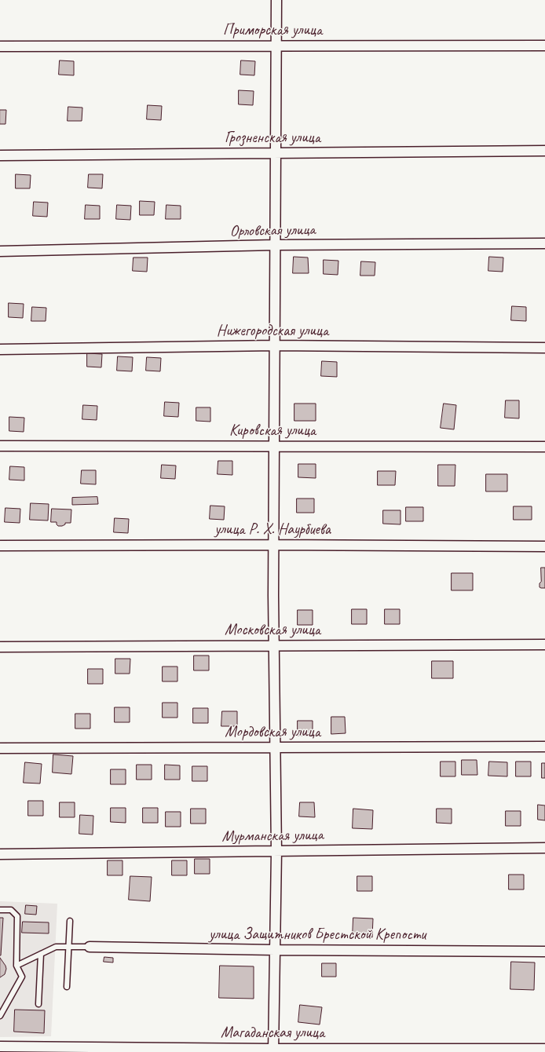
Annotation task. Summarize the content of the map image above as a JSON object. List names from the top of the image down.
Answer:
{
  "streets": {
    "street": [
      "Приморская улица",
      "Грозненская улица",
      "Орловская улица",
      "Нижегородская улица",
      "Кировская улица",
      "улица Р. Х. Наурбиева",
      "Московская улица",
      "Мордовская улица",
      "Мурманская улица",
      "улица Защитников Брестской Крепости",
      "Магаданская улица"
    ]
  }
}
